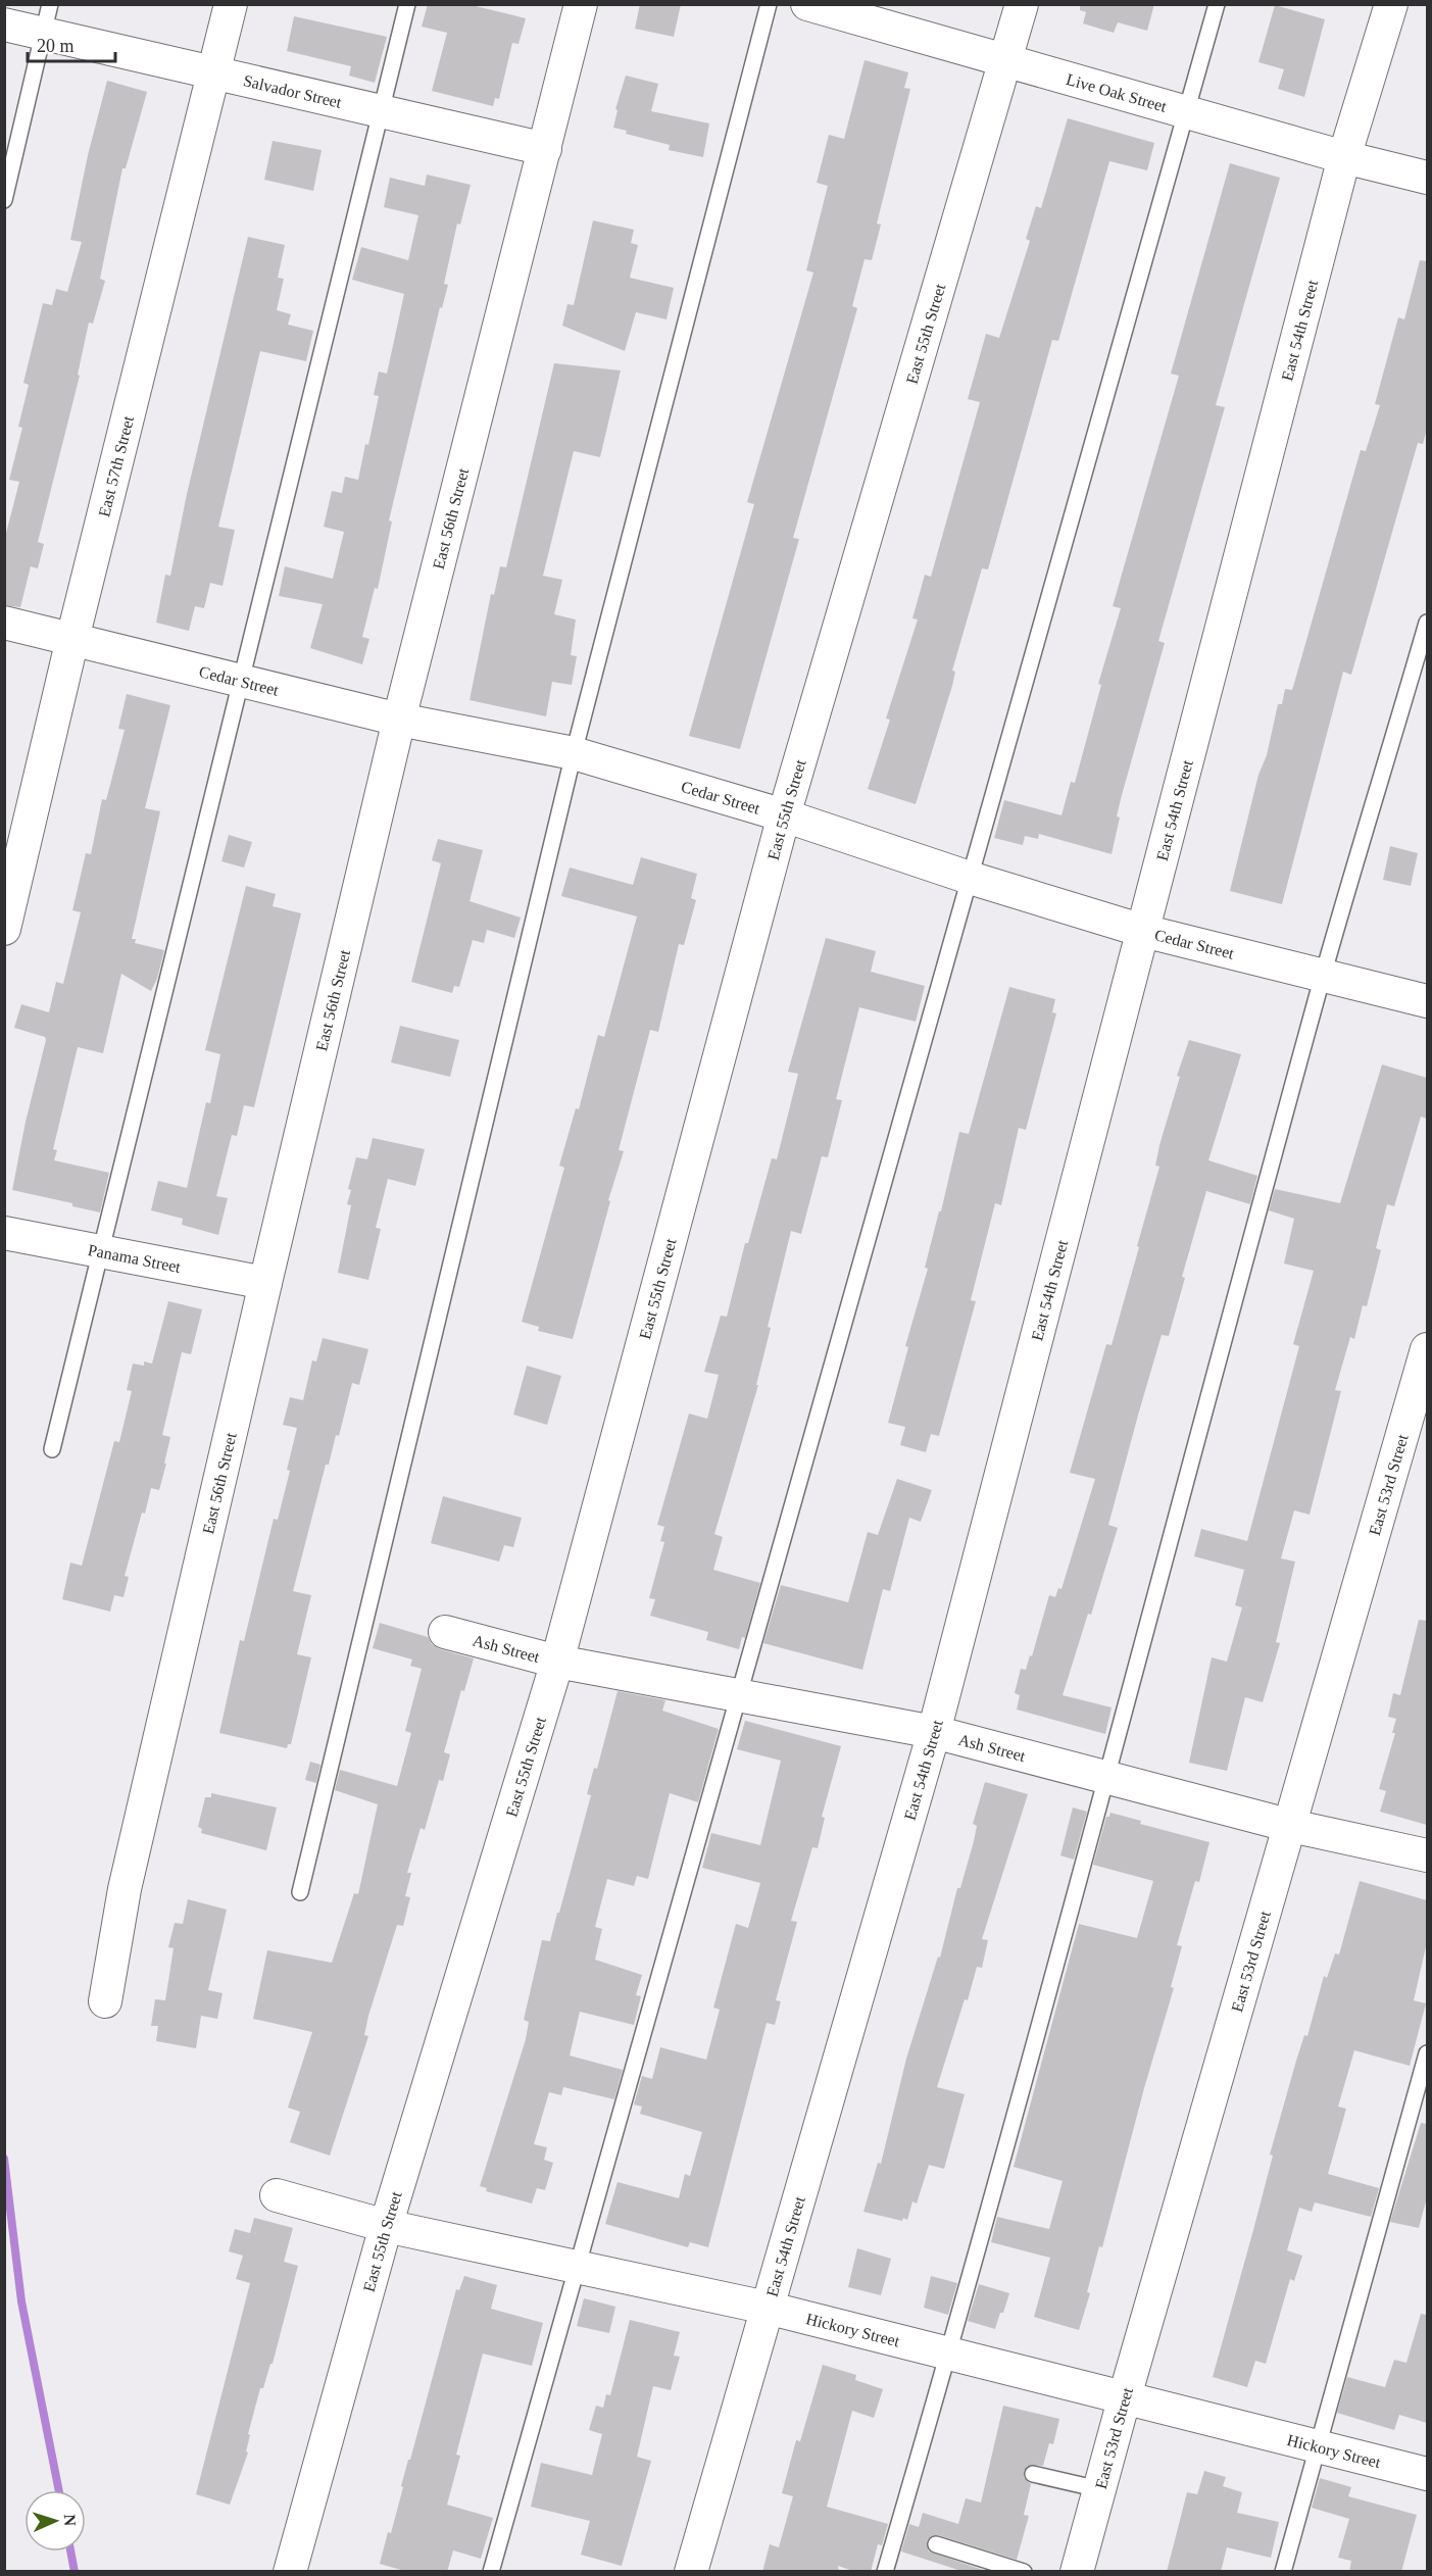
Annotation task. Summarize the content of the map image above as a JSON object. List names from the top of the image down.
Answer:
{
  "streets": {
    "street": [
      "Salvador Street",
      "Live Oak Street",
      "East 54th Street",
      "East 55th Street",
      "East 57th Street",
      "East 56th Street",
      "Cedar Street",
      "Panama Street",
      "East 53rd Street",
      "Ash Street",
      "Hickory Street"
    ]
  },
  "crossings": [
    ["Salvador Street", "East 57th Street"],
    ["Salvador Street", "East 56th Street"],
    ["Live Oak Street", "East 54th Street"],
    ["Live Oak Street", "East 55th Street"],
    ["East 54th Street", "Cedar Street"],
    ["East 54th Street", "Ash Street"],
    ["East 54th Street", "Hickory Street"],
    ["East 55th Street", "Cedar Street"],
    ["East 55th Street", "Ash Street"],
    ["East 55th Street", "Hickory Street"],
    ["East 57th Street", "Cedar Street"],
    ["East 56th Street", "Cedar Street"],
    ["East 56th Street", "Panama Street"],
    ["East 53rd Street", "Ash Street"],
    ["East 53rd Street", "Hickory Street"]
  ],
  "scale_bar": "20 m",
  "north": "right"
}
